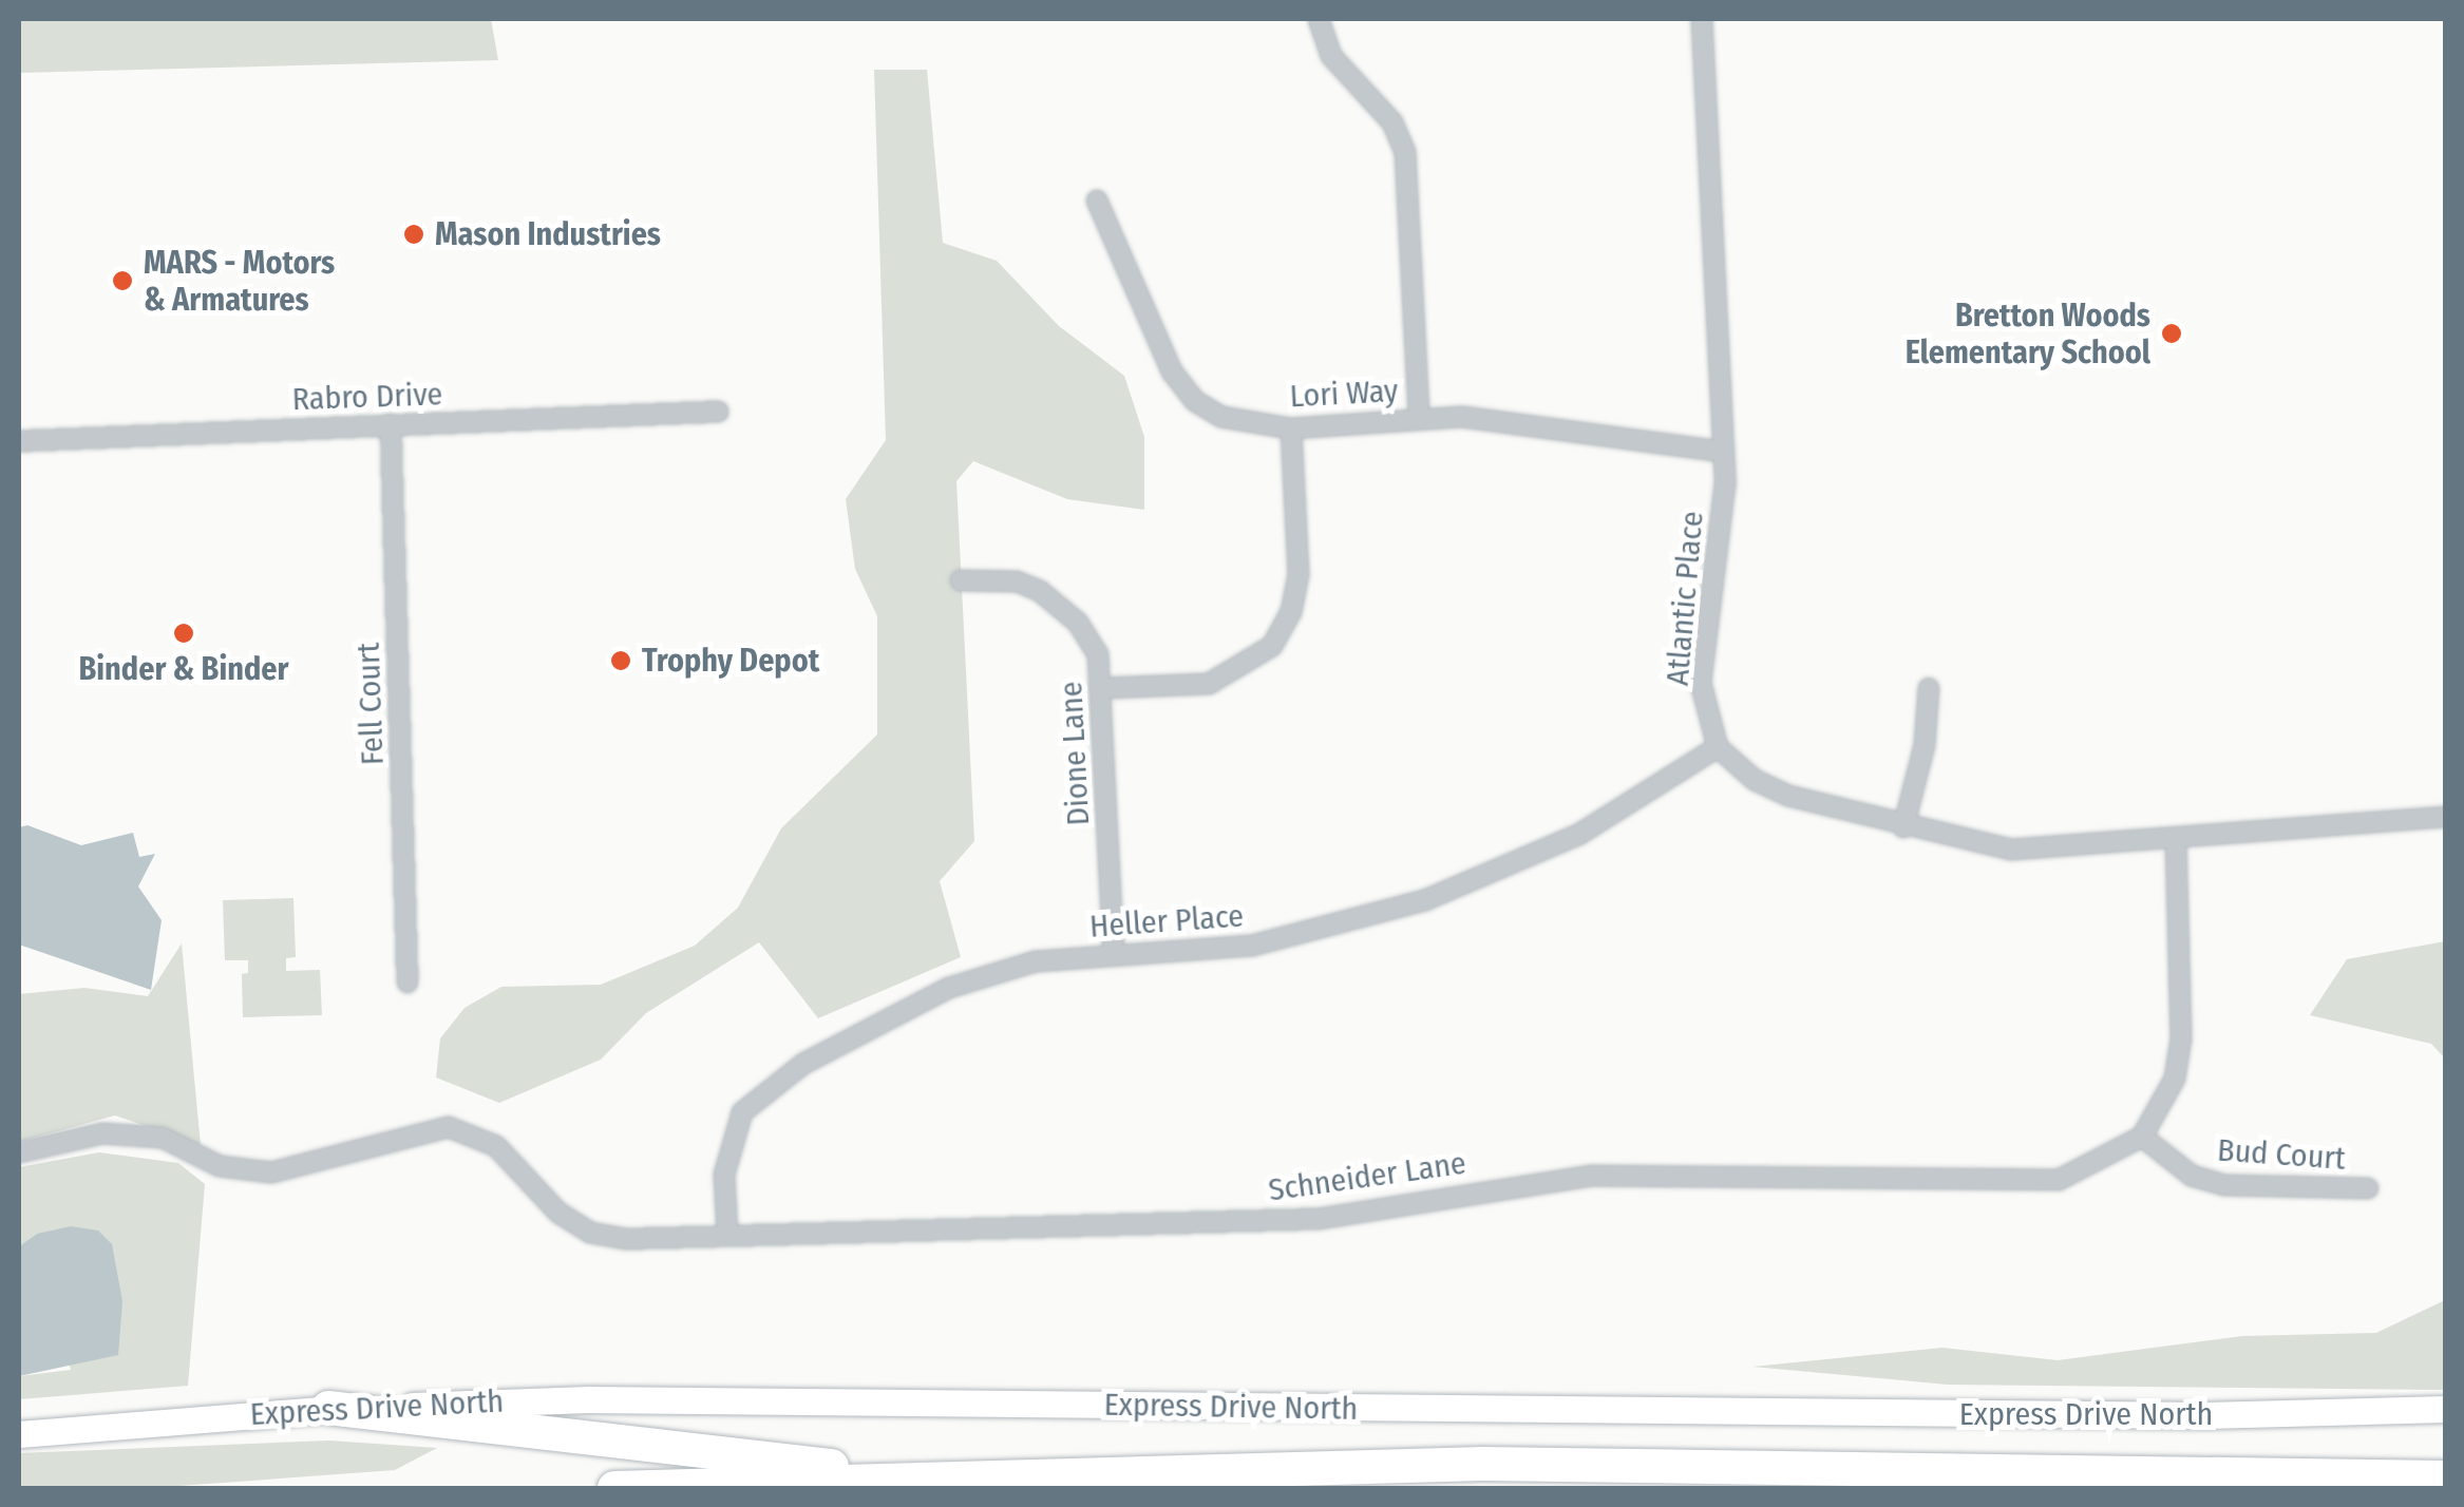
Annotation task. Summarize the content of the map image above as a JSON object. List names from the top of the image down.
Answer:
{
  "streets": {
    "main road": ["Express Drive North"],
    "street": [
      "Lori Way",
      "Rabro Drive",
      "Atlantic Place",
      "Fell Court",
      "Dione Lane",
      "Heller Place",
      "Bud Court",
      "Schneider Lane"
    ]
  },
  "crossings": [
    ["Lori Way", "Atlantic Place"],
    ["Rabro Drive", "Fell Court"],
    ["Atlantic Place", "Heller Place"],
    ["Dione Lane", "Heller Place"],
    ["Heller Place", "Schneider Lane"],
    ["Bud Court", "Schneider Lane"]
  ],
  "places": [
    "Mason Industries",
    "MARS - Motors & Armatures",
    "Bretton Woods Elementary School",
    "Binder & Binder",
    "Trophy Depot"
  ]
}
